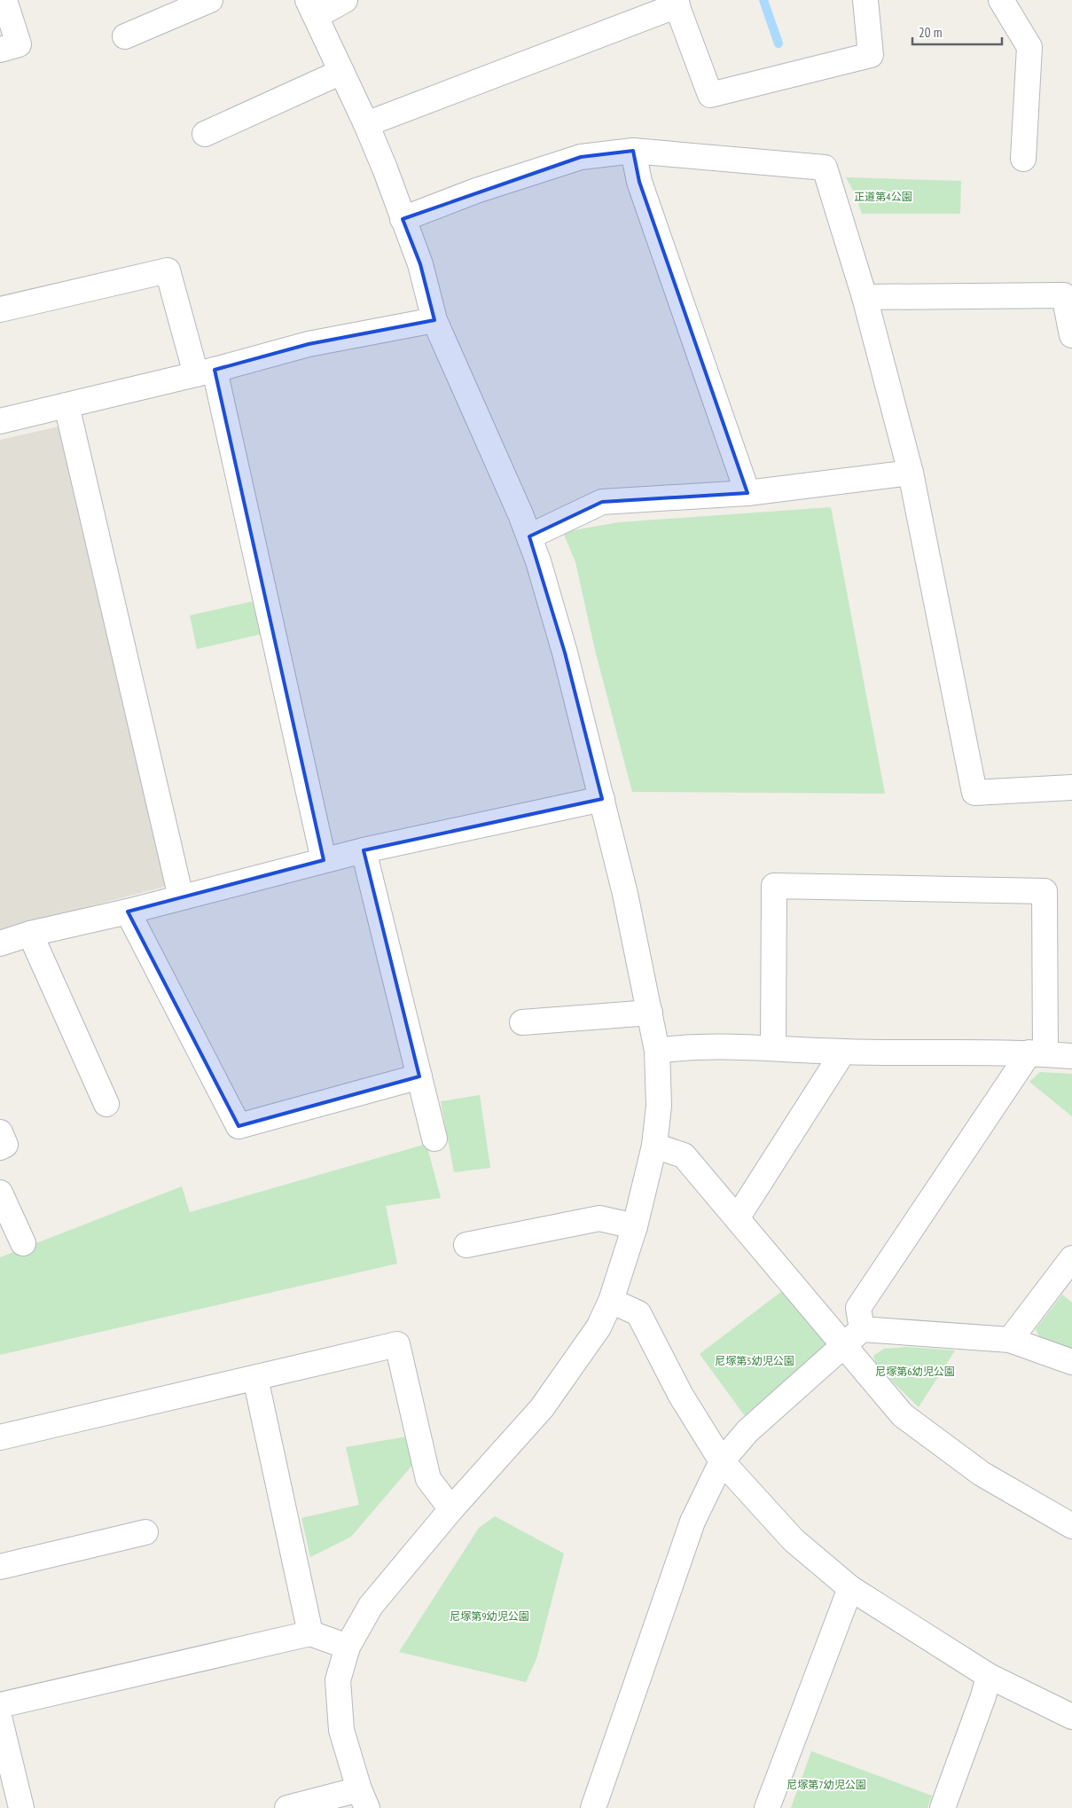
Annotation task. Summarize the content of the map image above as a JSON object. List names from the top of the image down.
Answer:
{
  "parks": [
    "正道第4公園",
    "尼塚第5幼児公園",
    "尼塚第6幼児公園",
    "尼塚第9幼児公園",
    "尼塚第7幼児公園"
  ],
  "scale_bar": "20 m"
}
